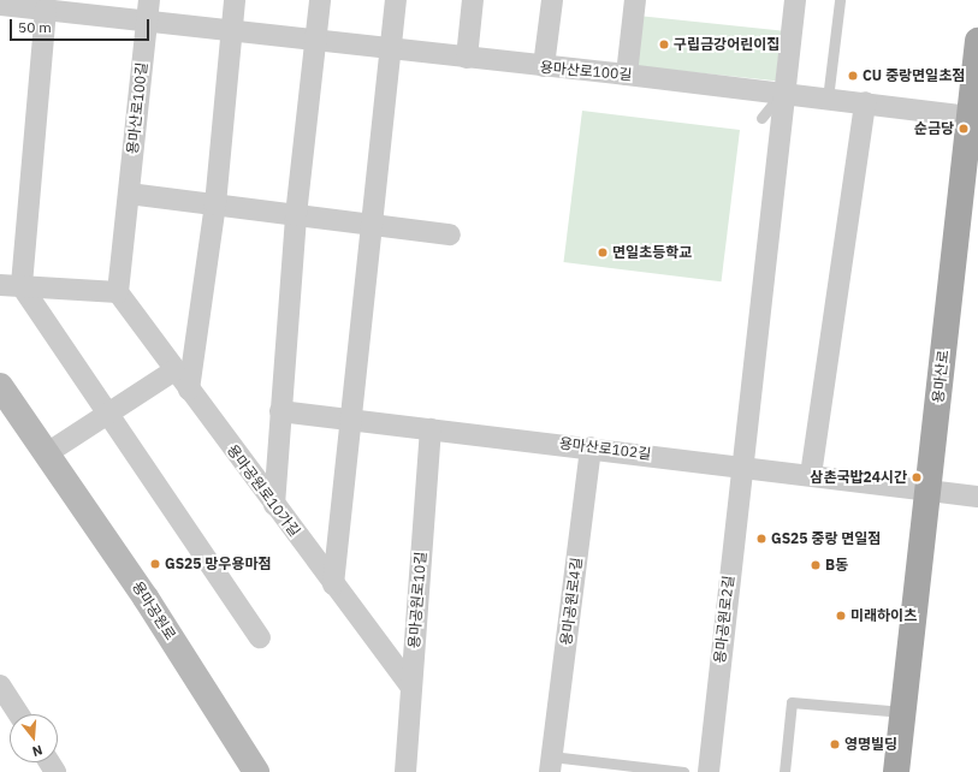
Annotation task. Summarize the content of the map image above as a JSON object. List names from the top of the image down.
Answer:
{
  "streets": {
    "main road": ["용마산로"],
    "street": [
      "용마산로100길",
      "용마산로102길",
      "용마공원로10가길",
      "용마공원로10길",
      "용마공원로4길",
      "용마공원로",
      "용마공원로2길"
    ]
  },
  "crossings": [
    ["용마산로100길", "용마산로"],
    ["용마산로100길", "용마공원로10가길"],
    ["용마산로", "용마산로102길"],
    ["용마산로102길", "용마공원로10길"],
    ["용마산로102길", "용마공원로4길"],
    ["용마산로102길", "용마공원로2길"],
    ["용마공원로10가길", "용마공원로10길"]
  ],
  "places": [
    "구립금강어린이집",
    "CU 중랑면일초점",
    "순금당",
    "면일초등학교",
    "삼촌국밥24시간",
    "GS25 중랑 면일점",
    "GS25 망우용마점",
    "B동",
    "미래하이츠",
    "영명빌딩"
  ],
  "scale_bar": "50 m",
  "north": "bottom"
}
